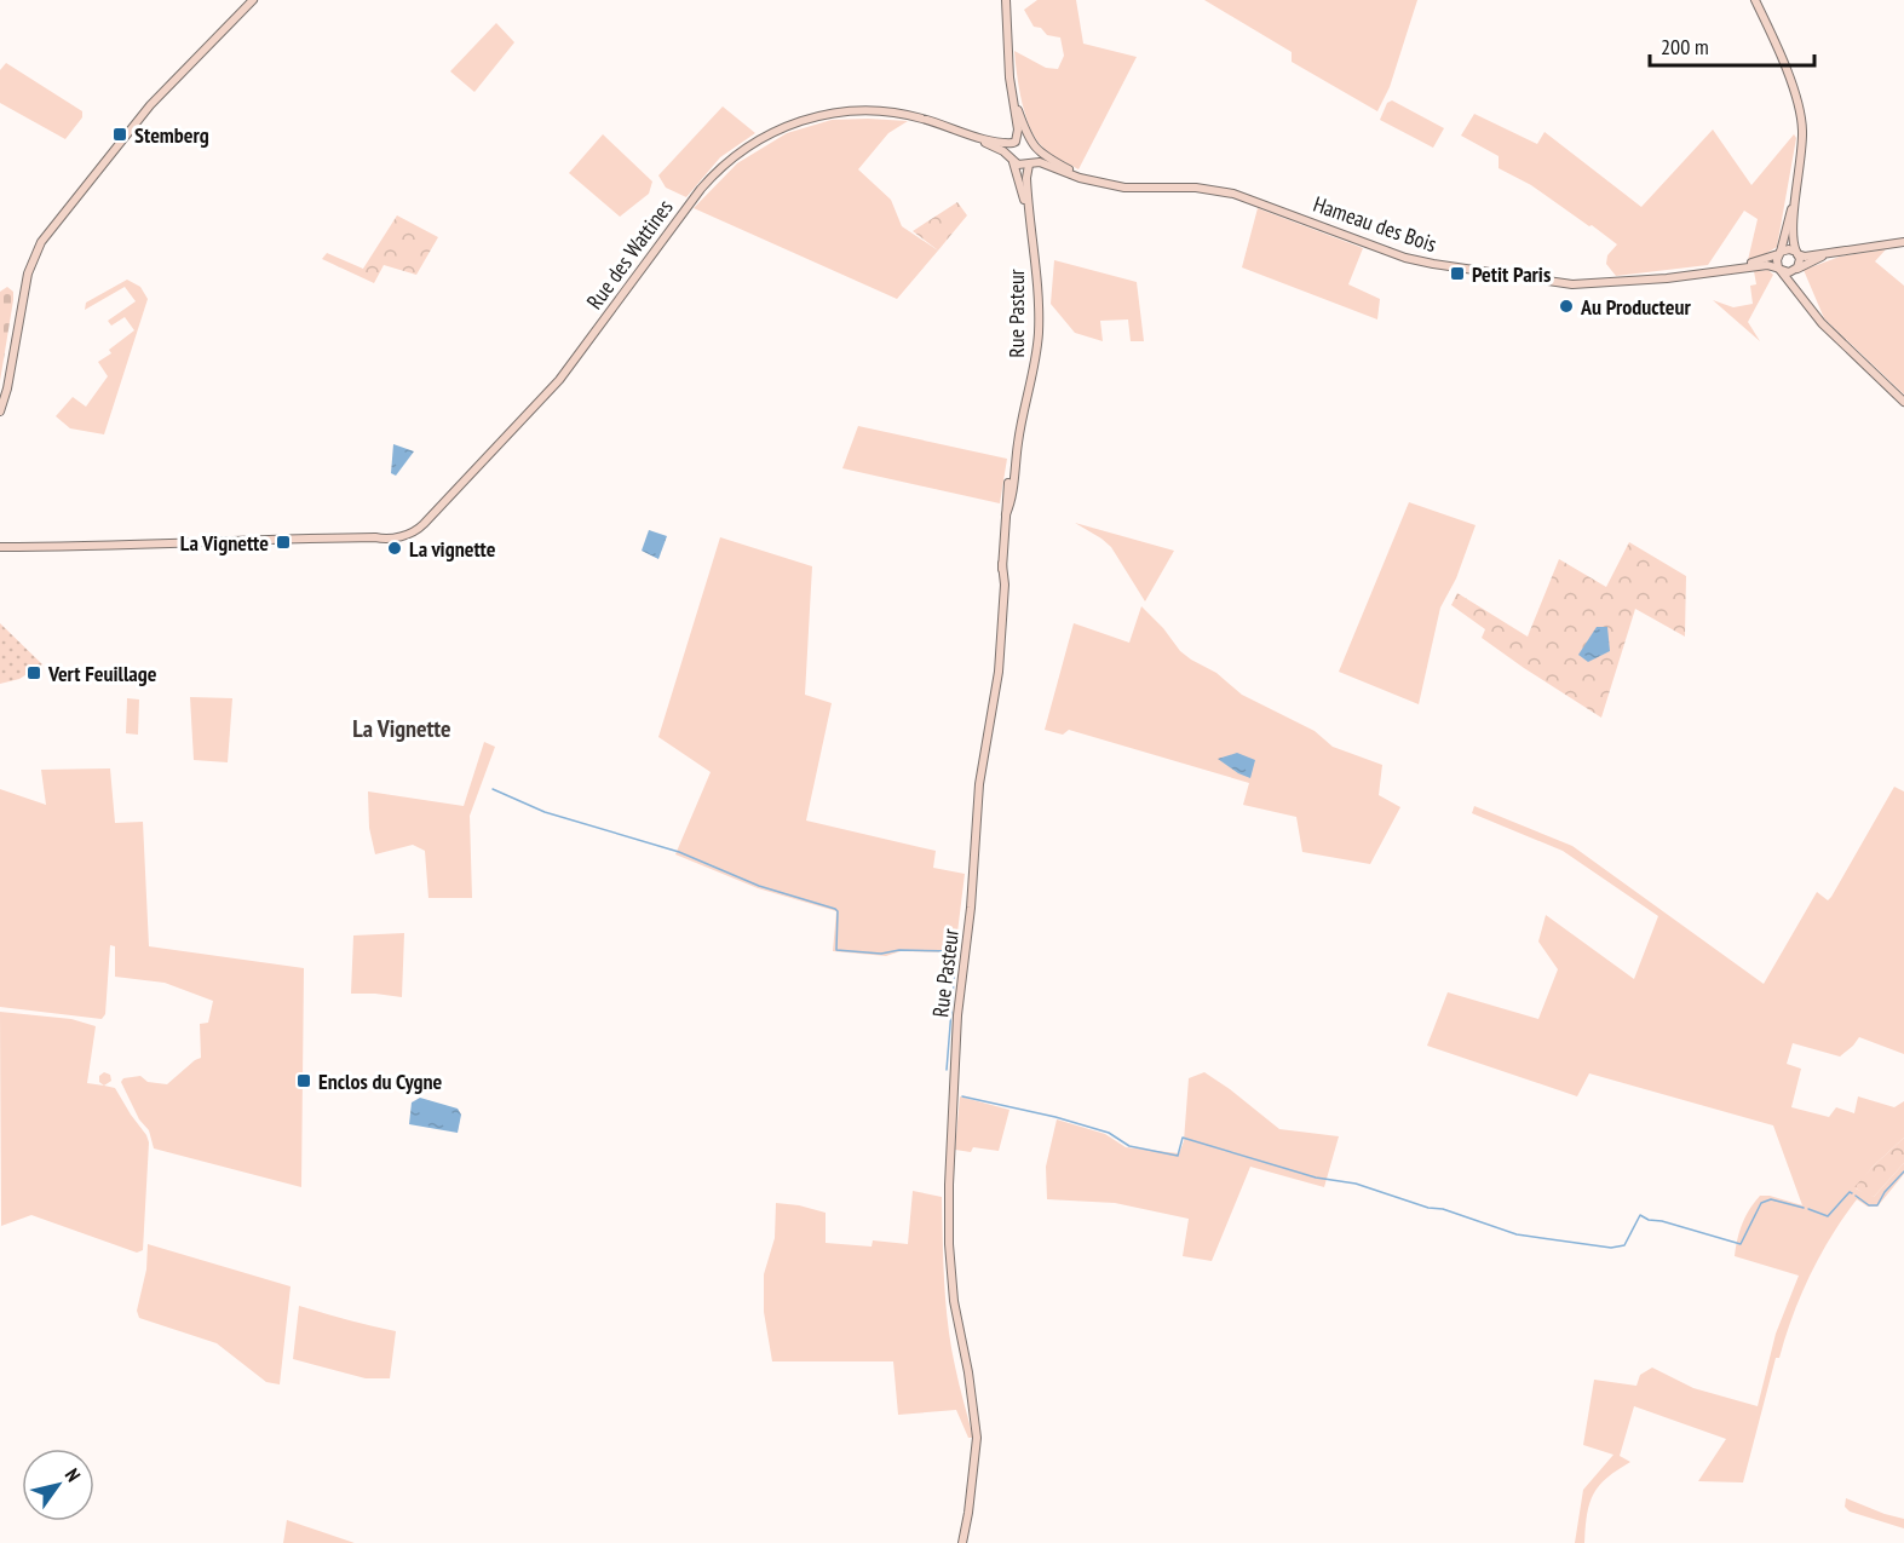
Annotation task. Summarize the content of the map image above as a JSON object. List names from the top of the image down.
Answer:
{
  "streets": {
    "street": ["Hameau des Bois", "Rue des Wattines", "Rue Pasteur"]
  },
  "crossings": [
    ["Hameau des Bois", "Rue des Wattines"],
    ["Hameau des Bois", "Rue Pasteur"],
    ["Rue des Wattines", "Rue Pasteur"]
  ],
  "districts": ["La Vignette"],
  "places": {
    "transit": [
      "Stemberg",
      "Petit Paris",
      "La Vignette",
      "Vert Feuillage",
      "Enclos du Cygne"
    ],
    "other": ["Au Producteur", "La vignette"]
  },
  "scale_bar": "200 m",
  "north": "top right"
}
